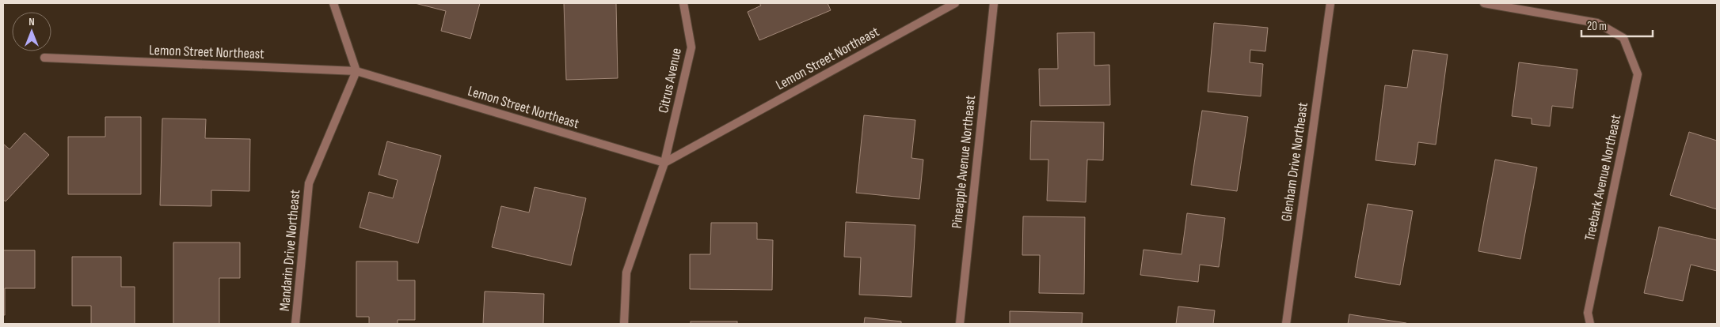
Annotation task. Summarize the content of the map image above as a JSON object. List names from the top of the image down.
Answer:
{
  "streets": {
    "street": [
      "Lemon Street Northeast",
      "Citrus Avenue",
      "Pineapple Avenue Northeast",
      "Glenham Drive Northeast",
      "Treebark Avenue Northeast",
      "Mandarin Drive Northeast"
    ]
  },
  "crossings": [
    ["Lemon Street Northeast", "Citrus Avenue"],
    ["Lemon Street Northeast", "Mandarin Drive Northeast"]
  ],
  "scale_bar": "20 m",
  "north": "top"
}
